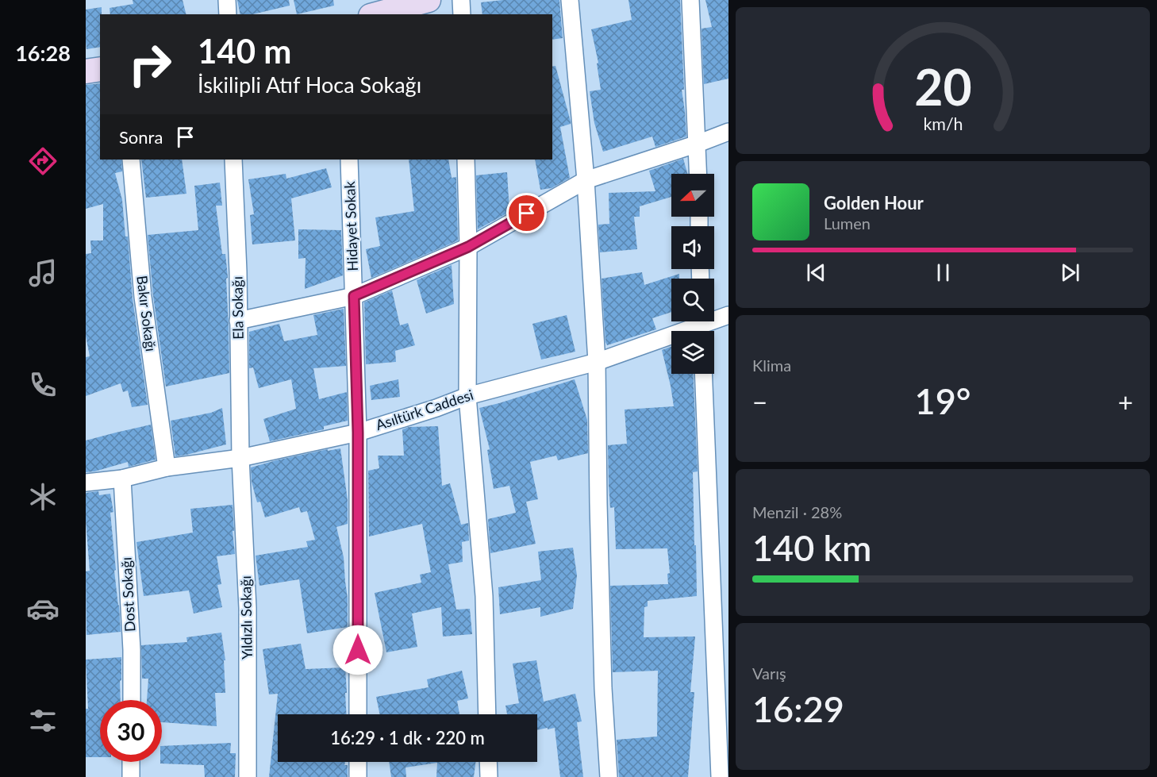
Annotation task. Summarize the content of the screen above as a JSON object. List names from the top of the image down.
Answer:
{
  "streets": {
    "street": [
      "Hidayet Sokak",
      "Ela Sokağı",
      "Bakır Sokağı",
      "Asıltürk Caddesi",
      "Dost Sokağı",
      "Yıldızlı Sokağı"
    ]
  },
  "crossings": [
    ["Hidayet Sokak", "Asıltürk Caddesi"],
    ["Ela Sokağı", "Asıltürk Caddesi"],
    ["Ela Sokağı", "Yıldızlı Sokağı"],
    ["Bakır Sokağı", "Asıltürk Caddesi"],
    ["Asıltürk Caddesi", "Dost Sokağı"],
    ["Asıltürk Caddesi", "Yıldızlı Sokağı"]
  ],
  "north": "left",
  "page": {
    "tabs": "16:28",
    "turn": ["140 m", "İskilipli Atıf Hoca Sokağı"],
    "then": "Sonra",
    "song": ["Golden Hour", "Lumen"],
    "tile": [
      "Klima",
      ["Menzil · 28%", "140 km"],
      ["Varış", "16:29"]
    ],
    "heat": ["−", "19°", "+"],
    "limit": "30",
    "trip": "16:29 · 1 dk · 220 m",
    "gauge": ["20", "km/h"]
  }
}
